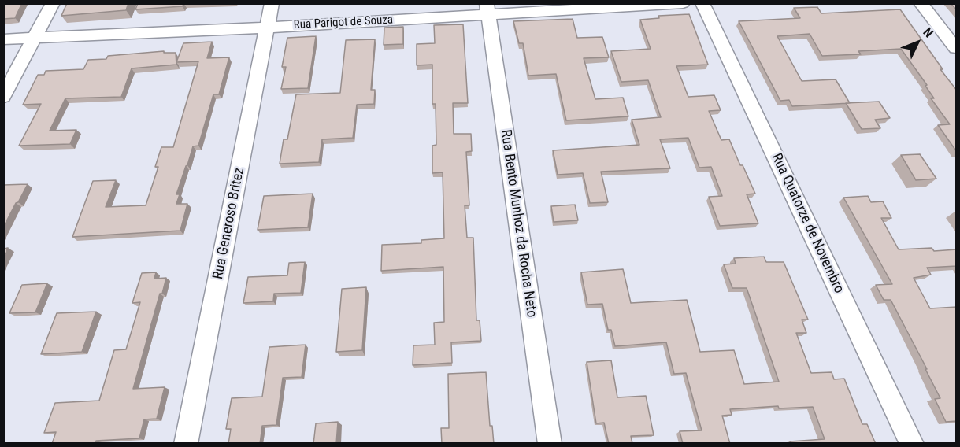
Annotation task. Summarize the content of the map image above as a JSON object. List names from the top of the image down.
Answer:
{
  "streets": {
    "street": [
      "Rua Parigot de Souza",
      "Rua Generoso Britez",
      "Rua Bento Munhoz da Rocha Neto",
      "Rua Quatorze de Novembro"
    ]
  },
  "crossings": [
    ["Rua Parigot de Souza", "Rua Generoso Britez"],
    ["Rua Parigot de Souza", "Rua Bento Munhoz da Rocha Neto"]
  ],
  "north": "top right"
}
